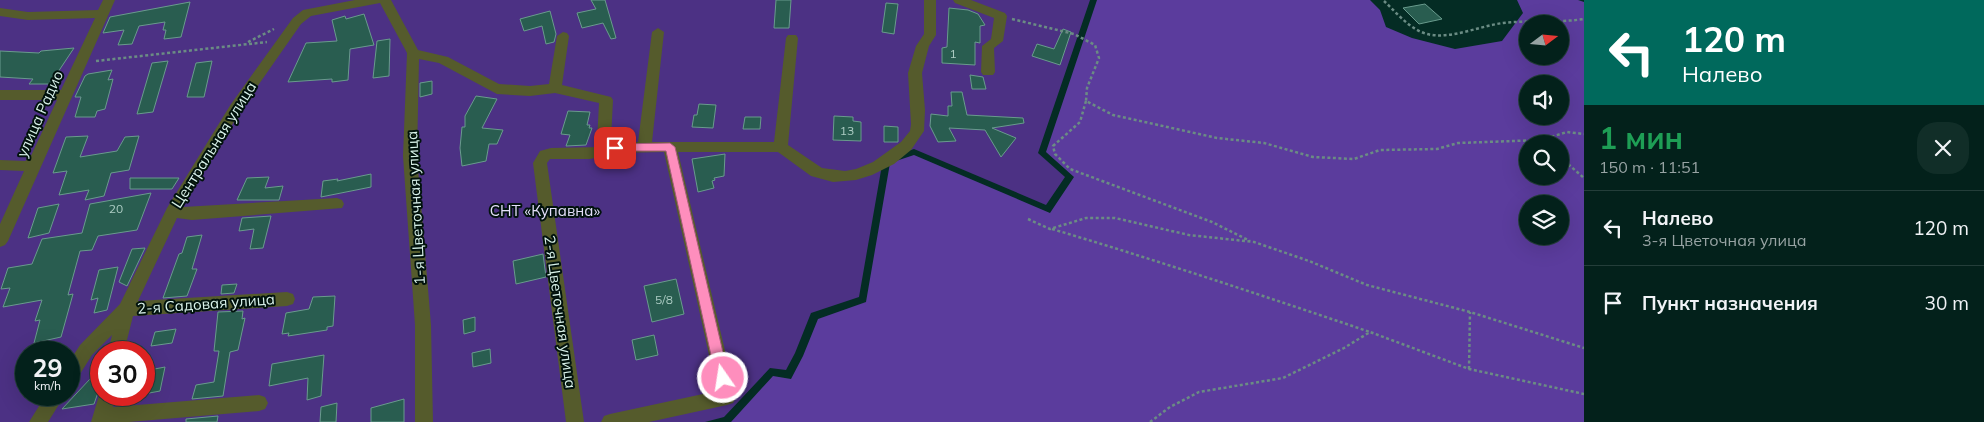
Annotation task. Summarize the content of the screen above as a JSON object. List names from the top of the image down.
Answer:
{
  "streets": {
    "street": [
      "улица Радио",
      "Центральная улица",
      "1-я Цветочная улица",
      "2-я Садовая улица",
      "2-я Цветочная улица"
    ]
  },
  "crossings": [
    ["Центральная улица", "2-я Садовая улица"]
  ],
  "parks": ["СНТ «Купавна»"],
  "house_numbers": [
    "1",
    "13",
    "20",
    "5/8"
  ],
  "north": "right",
  "page": {
    "turn": ["120 m", "Налево"],
    "heading": ["1 мин", "150 m · 11:51"],
    "list": [
      {
        "name": "Налево",
        "note": "3-я Цветочная улица",
        "value": "120 m"
      },
      {
        "name": "Пункт назначения",
        "value": "30 m"
      }
    ],
    "speed": "29 km/h",
    "limit": "30"
  }
}
